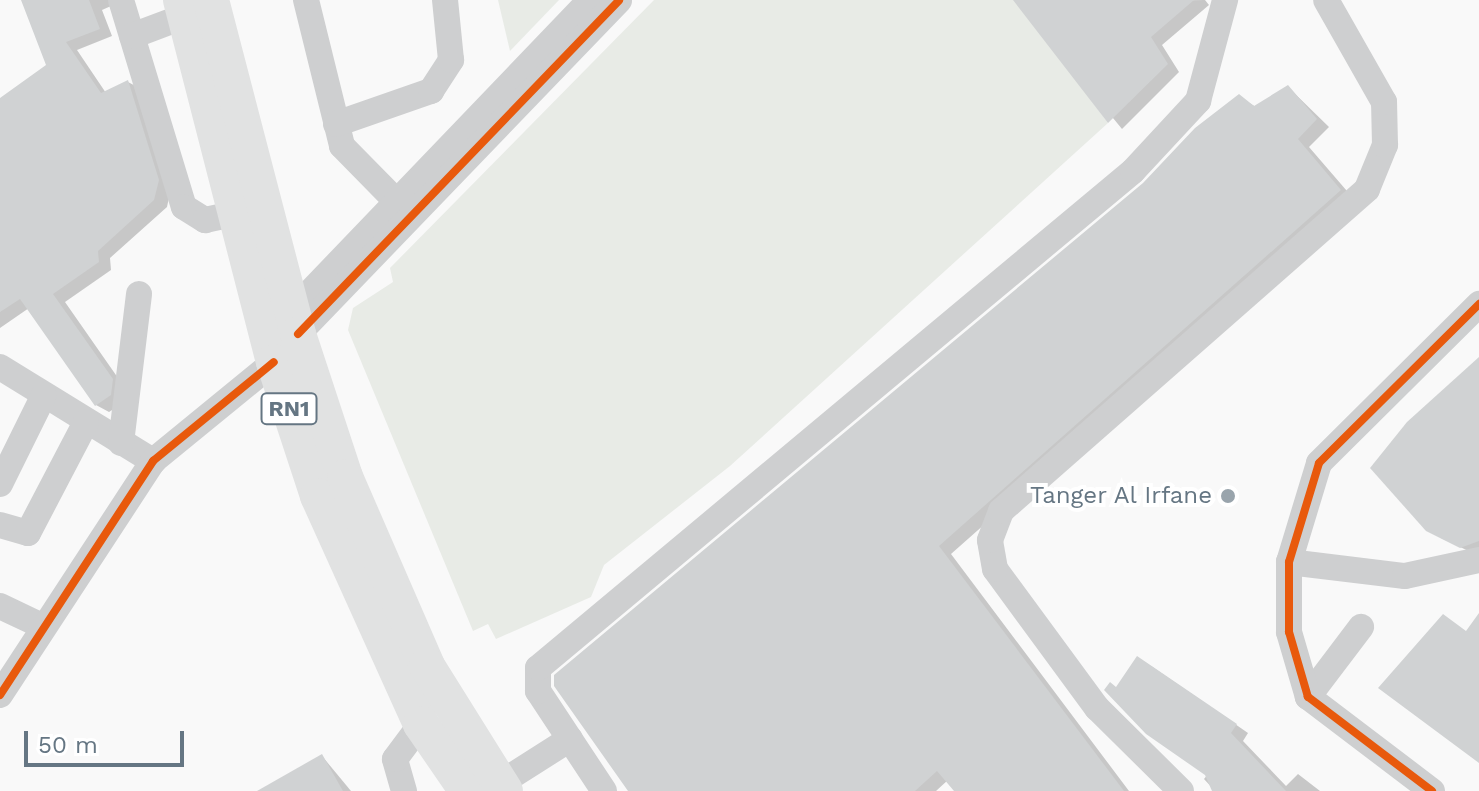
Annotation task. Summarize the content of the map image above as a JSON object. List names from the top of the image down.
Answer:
{
  "streets": {
    "highway": ["RN1"]
  },
  "places": ["Tanger Al Irfane"],
  "scale_bar": "50 m"
}
